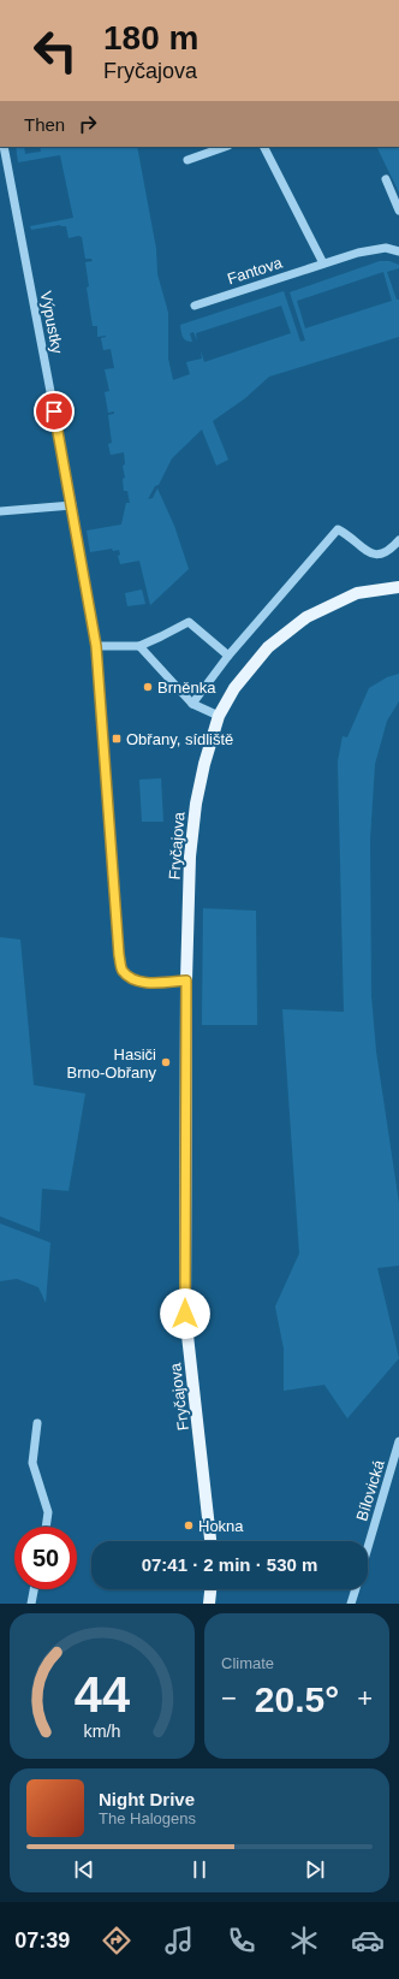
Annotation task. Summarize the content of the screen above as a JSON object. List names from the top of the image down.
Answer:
{
  "streets": {
    "main road": ["Fryčajova"],
    "street": ["Fantova", "Výpustky", "Bílovická"]
  },
  "places": {
    "other": ["Brněnka", "Hasiči Brno-Obřany", "Hokna"],
    "transit": ["Obřany, sídliště"]
  },
  "page": {
    "turn": ["180 m", "Fryčajova"],
    "then": "Then",
    "limit": "50",
    "trip": "07:41 · 2 min · 530 m",
    "tile": "Climate",
    "heat": ["−", "20.5°", "+"],
    "song": ["Night Drive", "The Halogens"],
    "tabs": "07:39",
    "gauge": ["44", "km/h"]
  }
}
